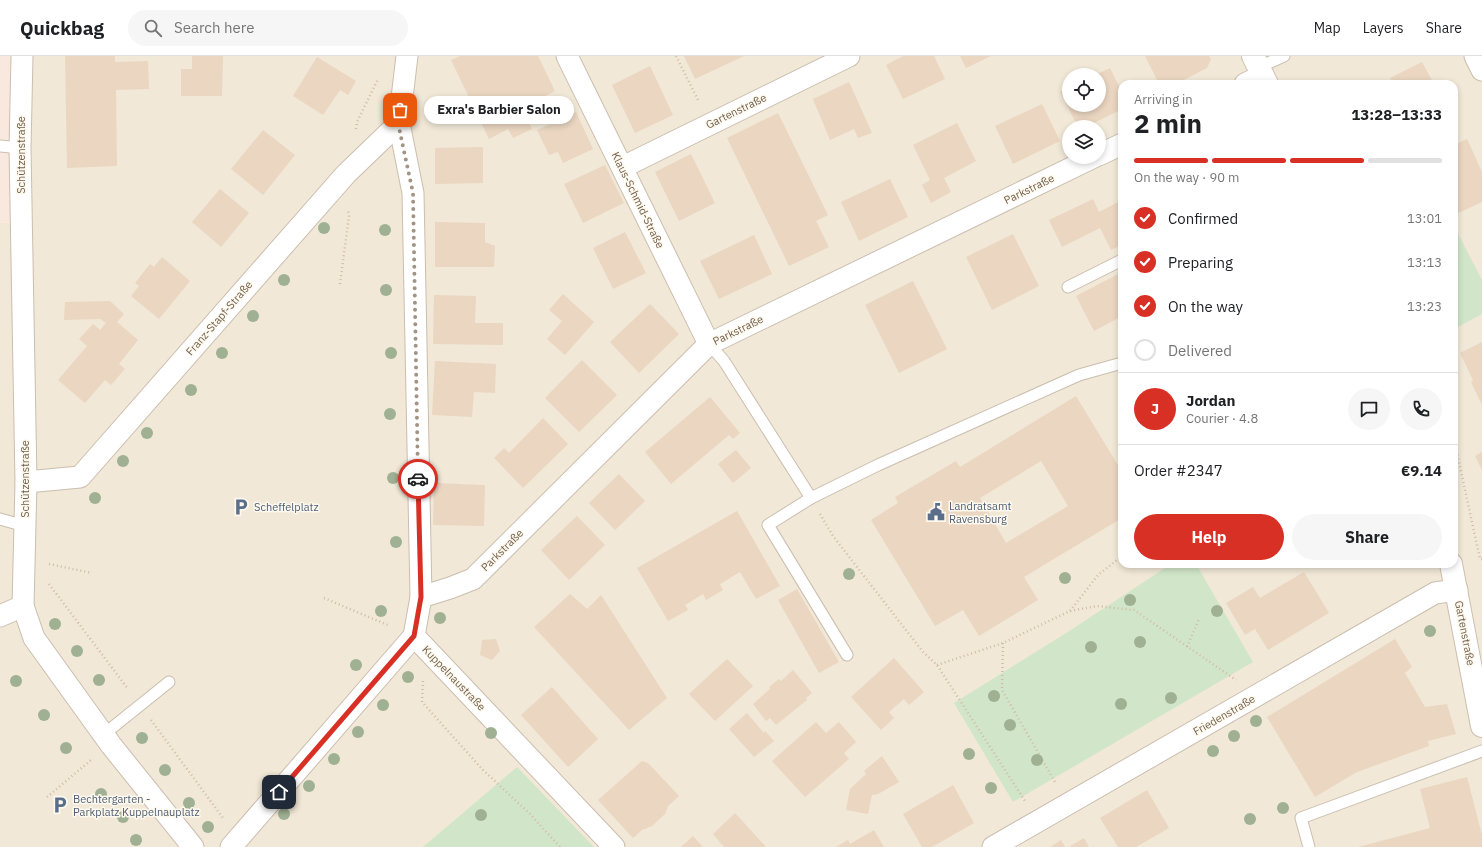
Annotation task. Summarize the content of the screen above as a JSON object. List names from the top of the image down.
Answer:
{
  "streets": {
    "main road": ["Gartenstraße"],
    "street": [
      "Schützenstraße",
      "Parkstraße",
      "Klaus-Schmid-Straße",
      "Franz-Stapf-Straße",
      "Kuppelnaustraße",
      "Friedenstraße"
    ]
  },
  "crossings": [
    ["Gartenstraße", "Klaus-Schmid-Straße"],
    ["Gartenstraße", "Friedenstraße"],
    ["Schützenstraße", "Franz-Stapf-Straße"],
    ["Parkstraße", "Klaus-Schmid-Straße"],
    ["Parkstraße", "Kuppelnaustraße"],
    ["Franz-Stapf-Straße", "Kuppelnaustraße"]
  ],
  "places": {
    "other": ["Exra's Barbier Salon"],
    "parking": ["Scheffelplatz", "Bechtergarten - Parkplatz Kuppelnauplatz"],
    "public building": ["Landratsamt Ravensburg"]
  },
  "page": {
    "header": "Quickbag",
    "search": "Search here",
    "nav": ["Map", "Layers", "Share"],
    "heading": ["2 min", "Arriving in", "13:28–13:33"],
    "panel": [
      "Jordan",
      "Courier · 4.8",
      "Order #2347",
      "€9.14"
    ],
    "bubble": "Exra's Barbier Salon",
    "bar": "On the way · 90 m",
    "list": [
      ["Confirmed", "13:01"],
      ["Preparing", "13:13"],
      ["On the way", "13:23"],
      "Delivered"
    ],
    "round": "J",
    "buttons": ["Help", "Share"]
  }
}
